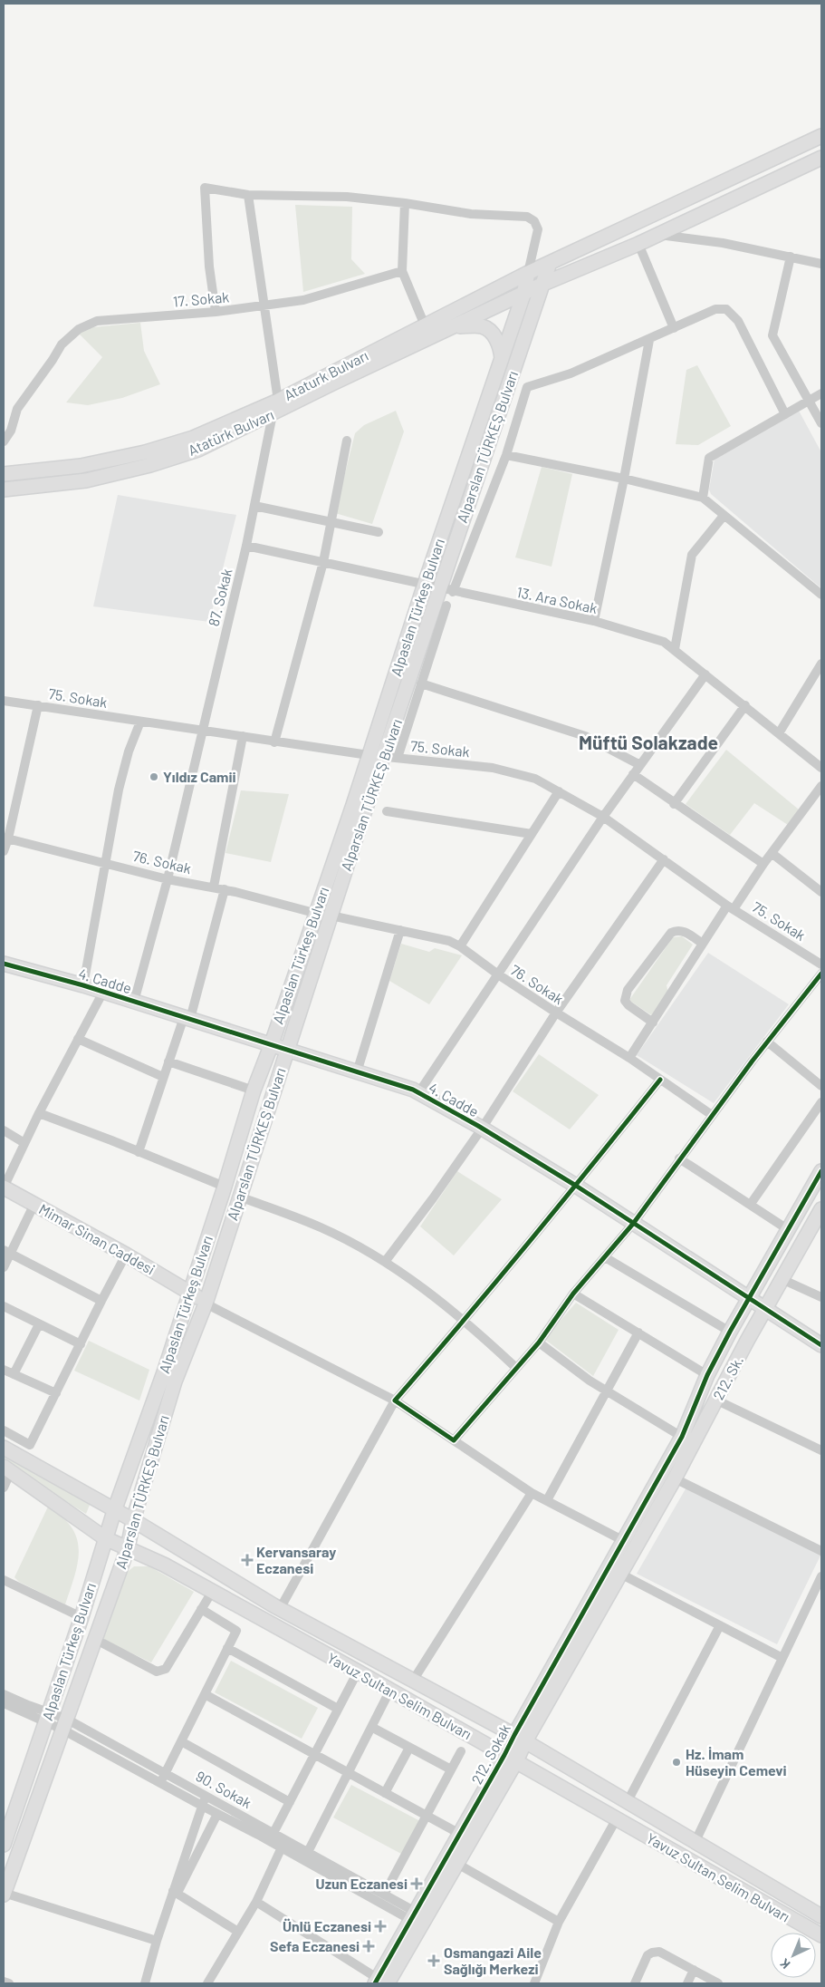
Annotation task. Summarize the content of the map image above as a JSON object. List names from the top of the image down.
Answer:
{
  "streets": {
    "main road": [
      "Ataturk Bulvarı",
      "Atatürk Bulvarı",
      "Alparslan TÜRKEŞ Bulvarı",
      "Alpaslan Türkeş Bulvarı",
      "4. Cadde",
      "Mimar Sinan Caddesi",
      "212. Sk.",
      "Yavuz Sultan Selim Bulvarı",
      "212. Sokak"
    ],
    "street": [
      "17. Sokak",
      "87. Sokak",
      "13. Ara Sokak",
      "75. Sokak",
      "76. Sokak",
      "90. Sokak"
    ]
  },
  "crossings": [
    ["17. Sokak", "87. Sokak"],
    ["Ataturk Bulvarı", "Alparslan TÜRKEŞ Bulvarı"],
    ["Ataturk Bulvarı", "87. Sokak"],
    ["Ataturk Bulvarı", "Alpaslan Türkeş Bulvarı"],
    ["Atatürk Bulvarı", "Alparslan TÜRKEŞ Bulvarı"],
    ["Atatürk Bulvarı", "87. Sokak"],
    ["Atatürk Bulvarı", "Alpaslan Türkeş Bulvarı"],
    ["Alparslan TÜRKEŞ Bulvarı", "13. Ara Sokak"],
    ["Alparslan TÜRKEŞ Bulvarı", "75. Sokak"],
    ["Alparslan TÜRKEŞ Bulvarı", "76. Sokak"],
    ["Alparslan TÜRKEŞ Bulvarı", "4. Cadde"],
    ["Alparslan TÜRKEŞ Bulvarı", "Mimar Sinan Caddesi"],
    ["Alparslan TÜRKEŞ Bulvarı", "Yavuz Sultan Selim Bulvarı"],
    ["Alparslan TÜRKEŞ Bulvarı", "90. Sokak"],
    ["87. Sokak", "13. Ara Sokak"],
    ["87. Sokak", "75. Sokak"],
    ["87. Sokak", "76. Sokak"],
    ["87. Sokak", "4. Cadde"],
    ["13. Ara Sokak", "Alpaslan Türkeş Bulvarı"],
    ["Alpaslan Türkeş Bulvarı", "75. Sokak"],
    ["Alpaslan Türkeş Bulvarı", "76. Sokak"],
    ["Alpaslan Türkeş Bulvarı", "4. Cadde"],
    ["Alpaslan Türkeş Bulvarı", "Mimar Sinan Caddesi"],
    ["Alpaslan Türkeş Bulvarı", "Yavuz Sultan Selim Bulvarı"],
    ["Alpaslan Türkeş Bulvarı", "90. Sokak"],
    ["4. Cadde", "212. Sk."],
    ["212. Sk.", "212. Sokak"],
    ["Yavuz Sultan Selim Bulvarı", "212. Sokak"],
    ["212. Sokak", "90. Sokak"]
  ],
  "districts": ["Müftü Solakzade"],
  "places": {
    "other": ["Yıldız Camii", "Hz. İmam Hüseyin Cemevi"],
    "health": [
      "Kervansaray Eczanesi",
      "Uzun Eczanesi",
      "Ünlü Eczanesi",
      "Sefa Eczanesi",
      "Osmangazi Aile Sağlığı Merkezi"
    ]
  },
  "north": "bottom left"
}
